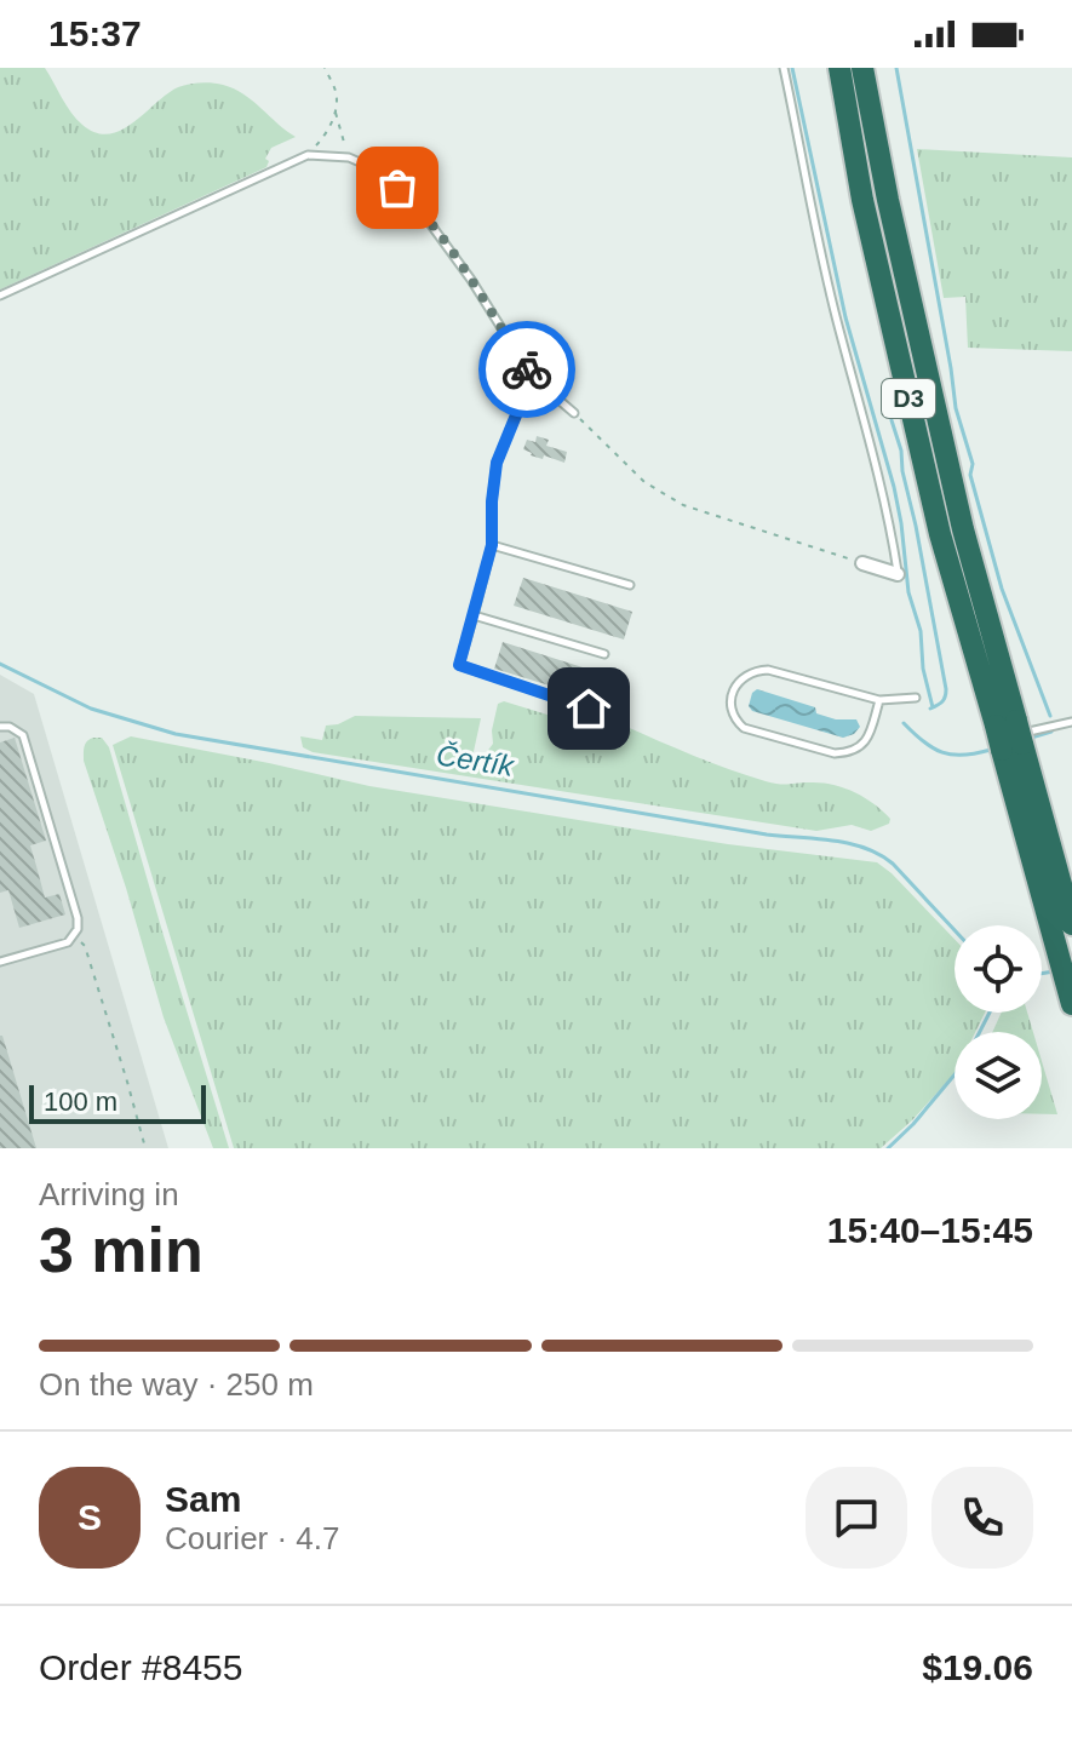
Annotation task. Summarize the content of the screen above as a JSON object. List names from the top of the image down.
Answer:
{
  "streets": {
    "highway": ["D3"]
  },
  "water": ["Čertík"],
  "scale_bar": "100 m",
  "page": {
    "status": "15:37",
    "scale": "100 m",
    "heading": ["3 min", "Arriving in", "15:40–15:45"],
    "panel": [
      "Sam",
      "Courier · 4.7",
      "Order #8455",
      "$19.06"
    ],
    "bar": "On the way · 250 m",
    "round": "S"
  }
}
